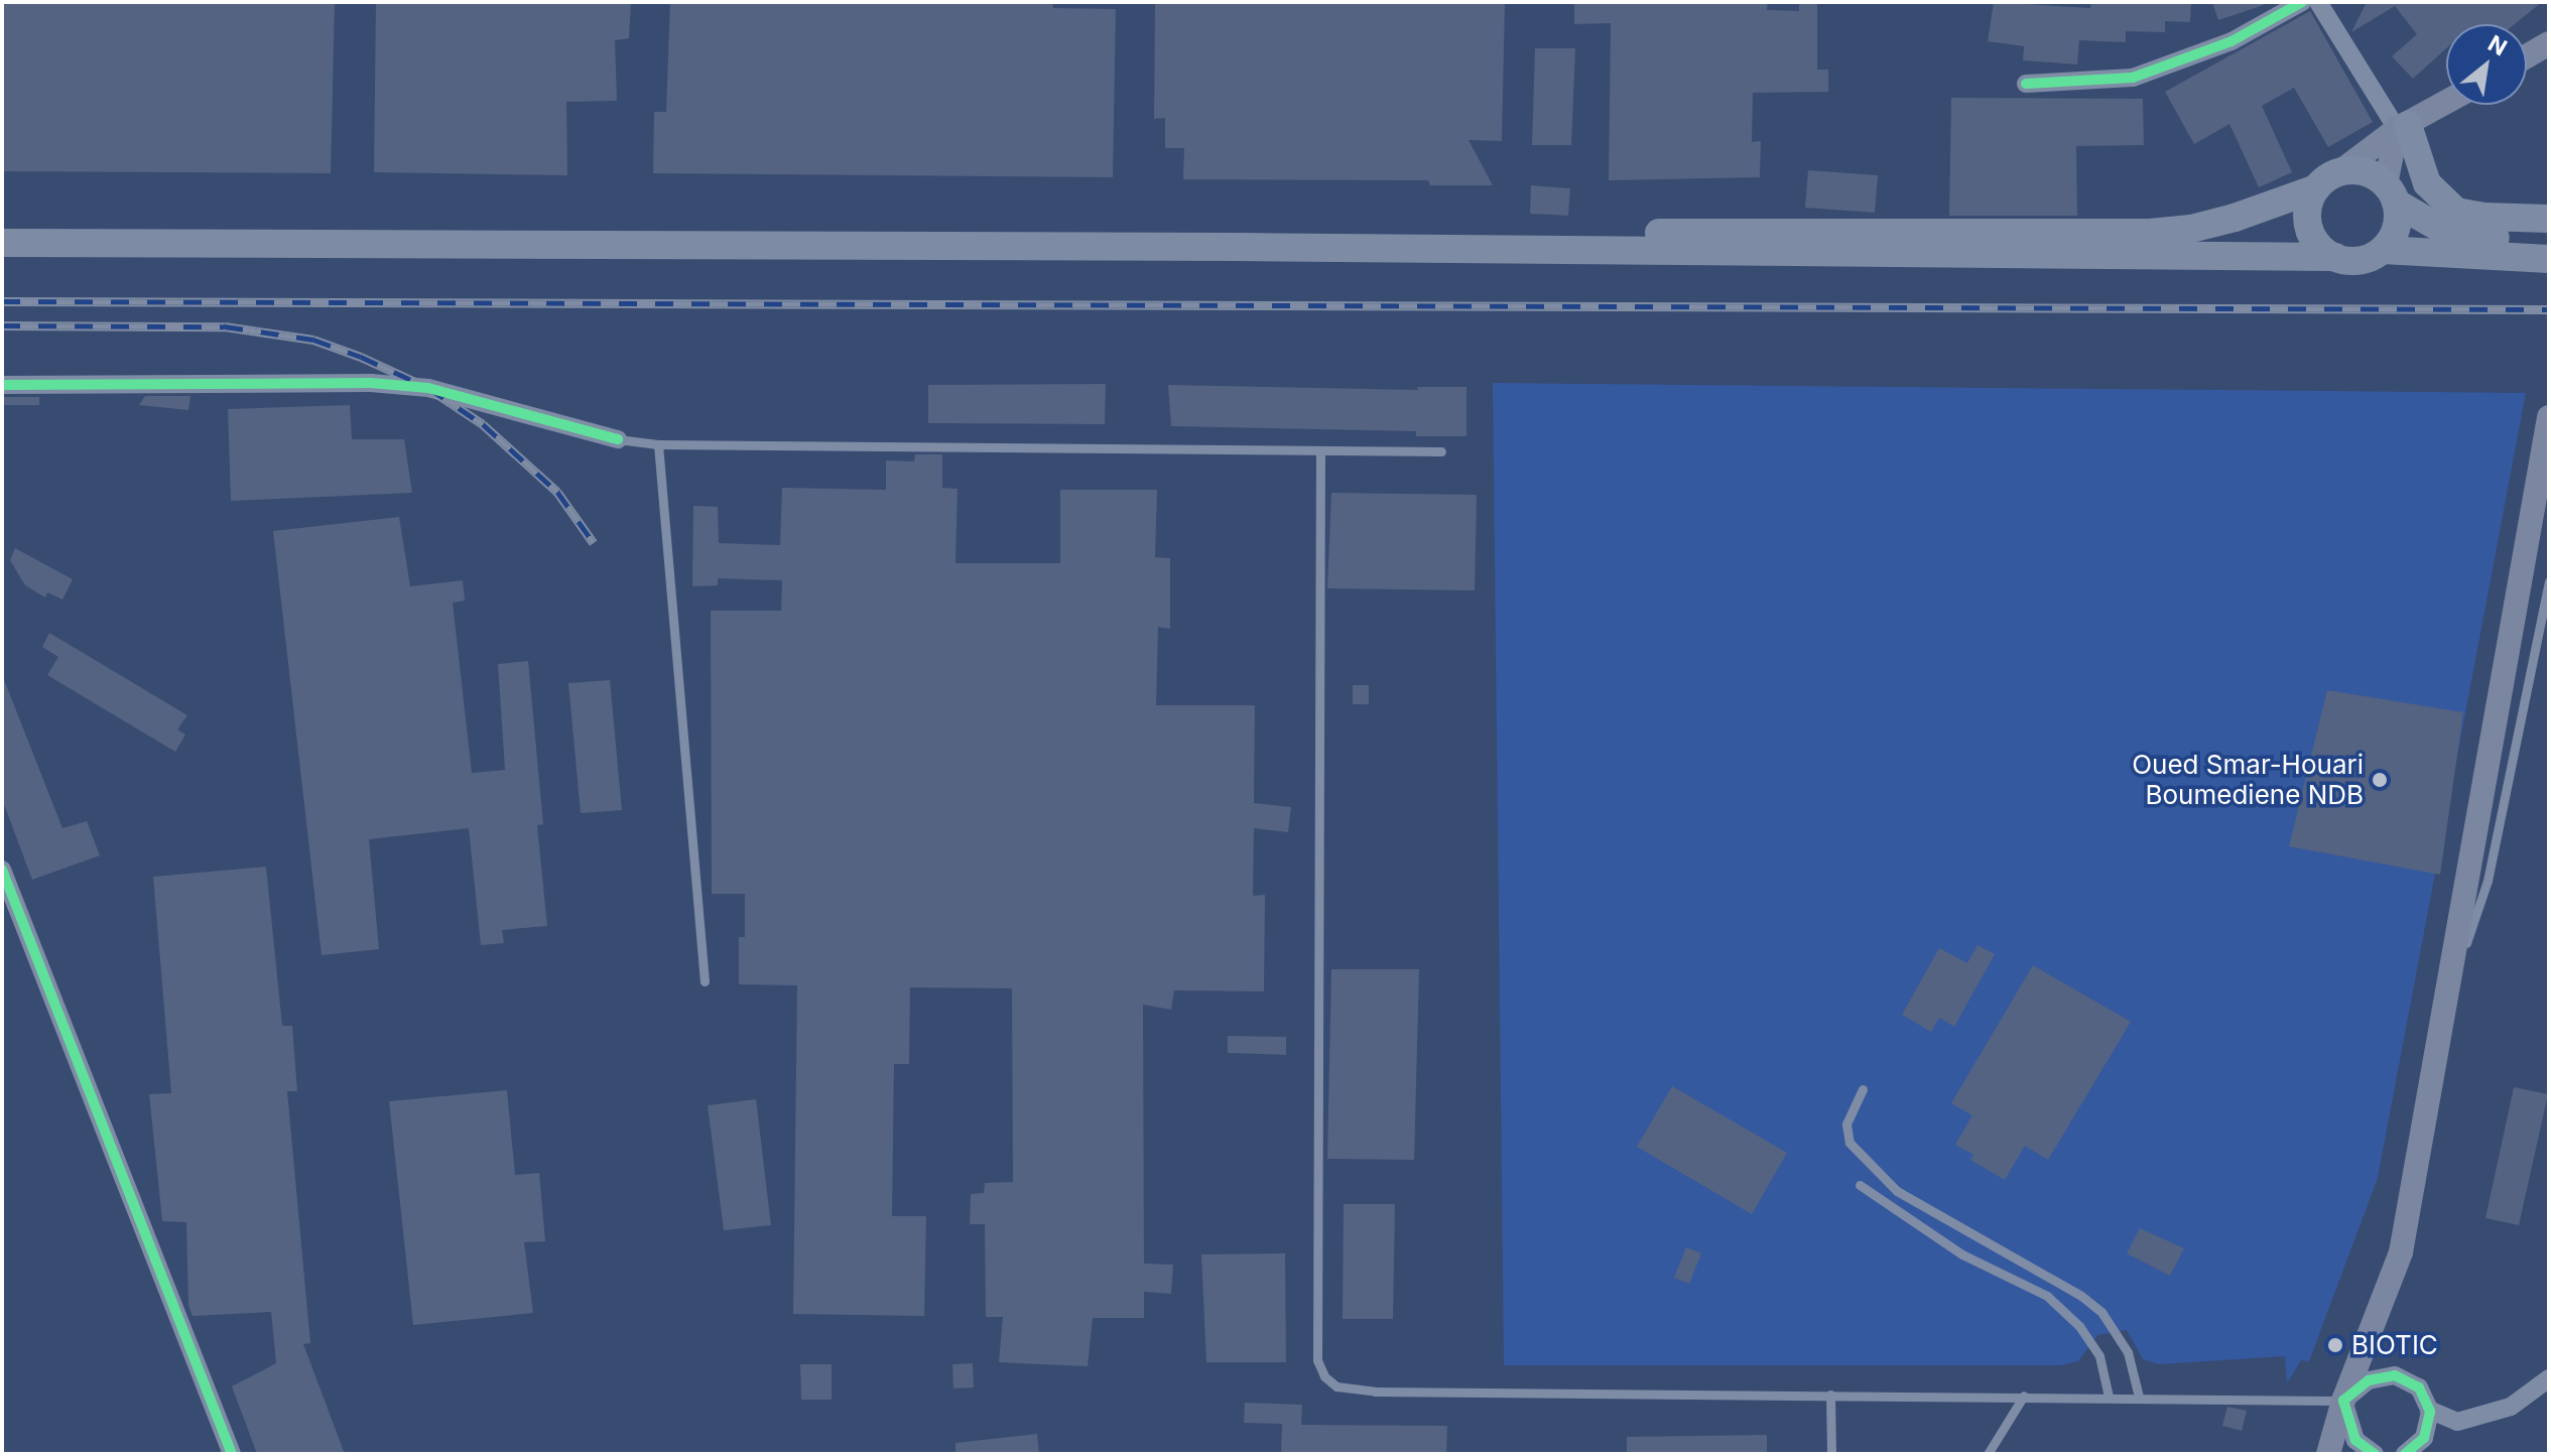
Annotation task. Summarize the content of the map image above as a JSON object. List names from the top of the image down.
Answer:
{
  "places": ["Oued Smar-Houari Boumediene NDB", "BIOTIC"],
  "north": "top right"
}
